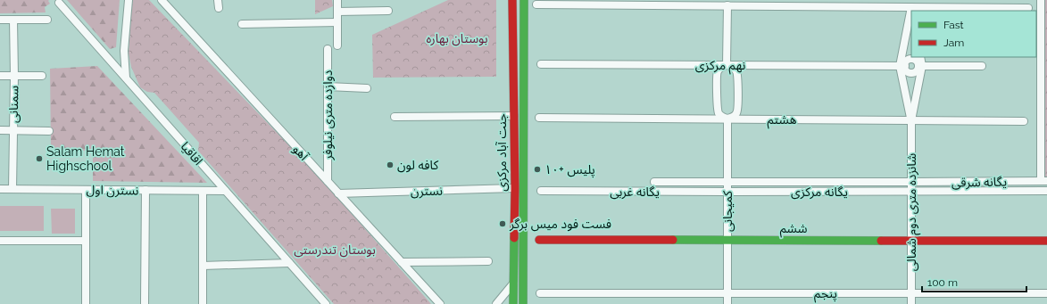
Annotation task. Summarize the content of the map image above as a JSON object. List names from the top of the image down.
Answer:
{
  "streets": {
    "main road": ["جنت آباد مرکزی", "ششم"],
    "street": [
      "نهم مرکزی",
      "سمنانی",
      "دوازده متری نیلوفر",
      "هشتم",
      "آهو",
      "اقاقیا",
      "یگانه شرقی",
      "نسترن اول",
      "نسترن",
      "یگانه غربی",
      "یگانه مرکزی",
      "کمیجانی",
      "شانزده متری دوم شمالی",
      "پنجم"
    ]
  },
  "crossings": [
    ["نهم مرکزی", "شانزده متری دوم شمالی"],
    ["سمنانی", "نسترن اول"],
    ["دوازده متری نیلوفر", "آهو"],
    ["هشتم", "کمیجانی"],
    ["هشتم", "شانزده متری دوم شمالی"],
    ["آهو", "نسترن"],
    ["جنت آباد مرکزی", "نسترن"],
    ["اقاقیا", "نسترن اول"],
    ["یگانه شرقی", "یگانه مرکزی"],
    ["یگانه شرقی", "شانزده متری دوم شمالی"],
    ["یگانه غربی", "یگانه مرکزی"],
    ["یگانه غربی", "کمیجانی"],
    ["یگانه مرکزی", "کمیجانی"],
    ["یگانه مرکزی", "شانزده متری دوم شمالی"],
    ["کمیجانی", "ششم"],
    ["کمیجانی", "پنجم"],
    ["شانزده متری دوم شمالی", "ششم"],
    ["شانزده متری دوم شمالی", "پنجم"]
  ],
  "parks": ["بوستان بهاره", "بوستان تندرستی"],
  "places": [
    "Salam Hemat Highschool",
    "کافه لون",
    "پلیس +۱۰",
    "فست فود میس برگر"
  ],
  "legend": ["Fast", "Jam"],
  "scale_bar": "100 m"
}
